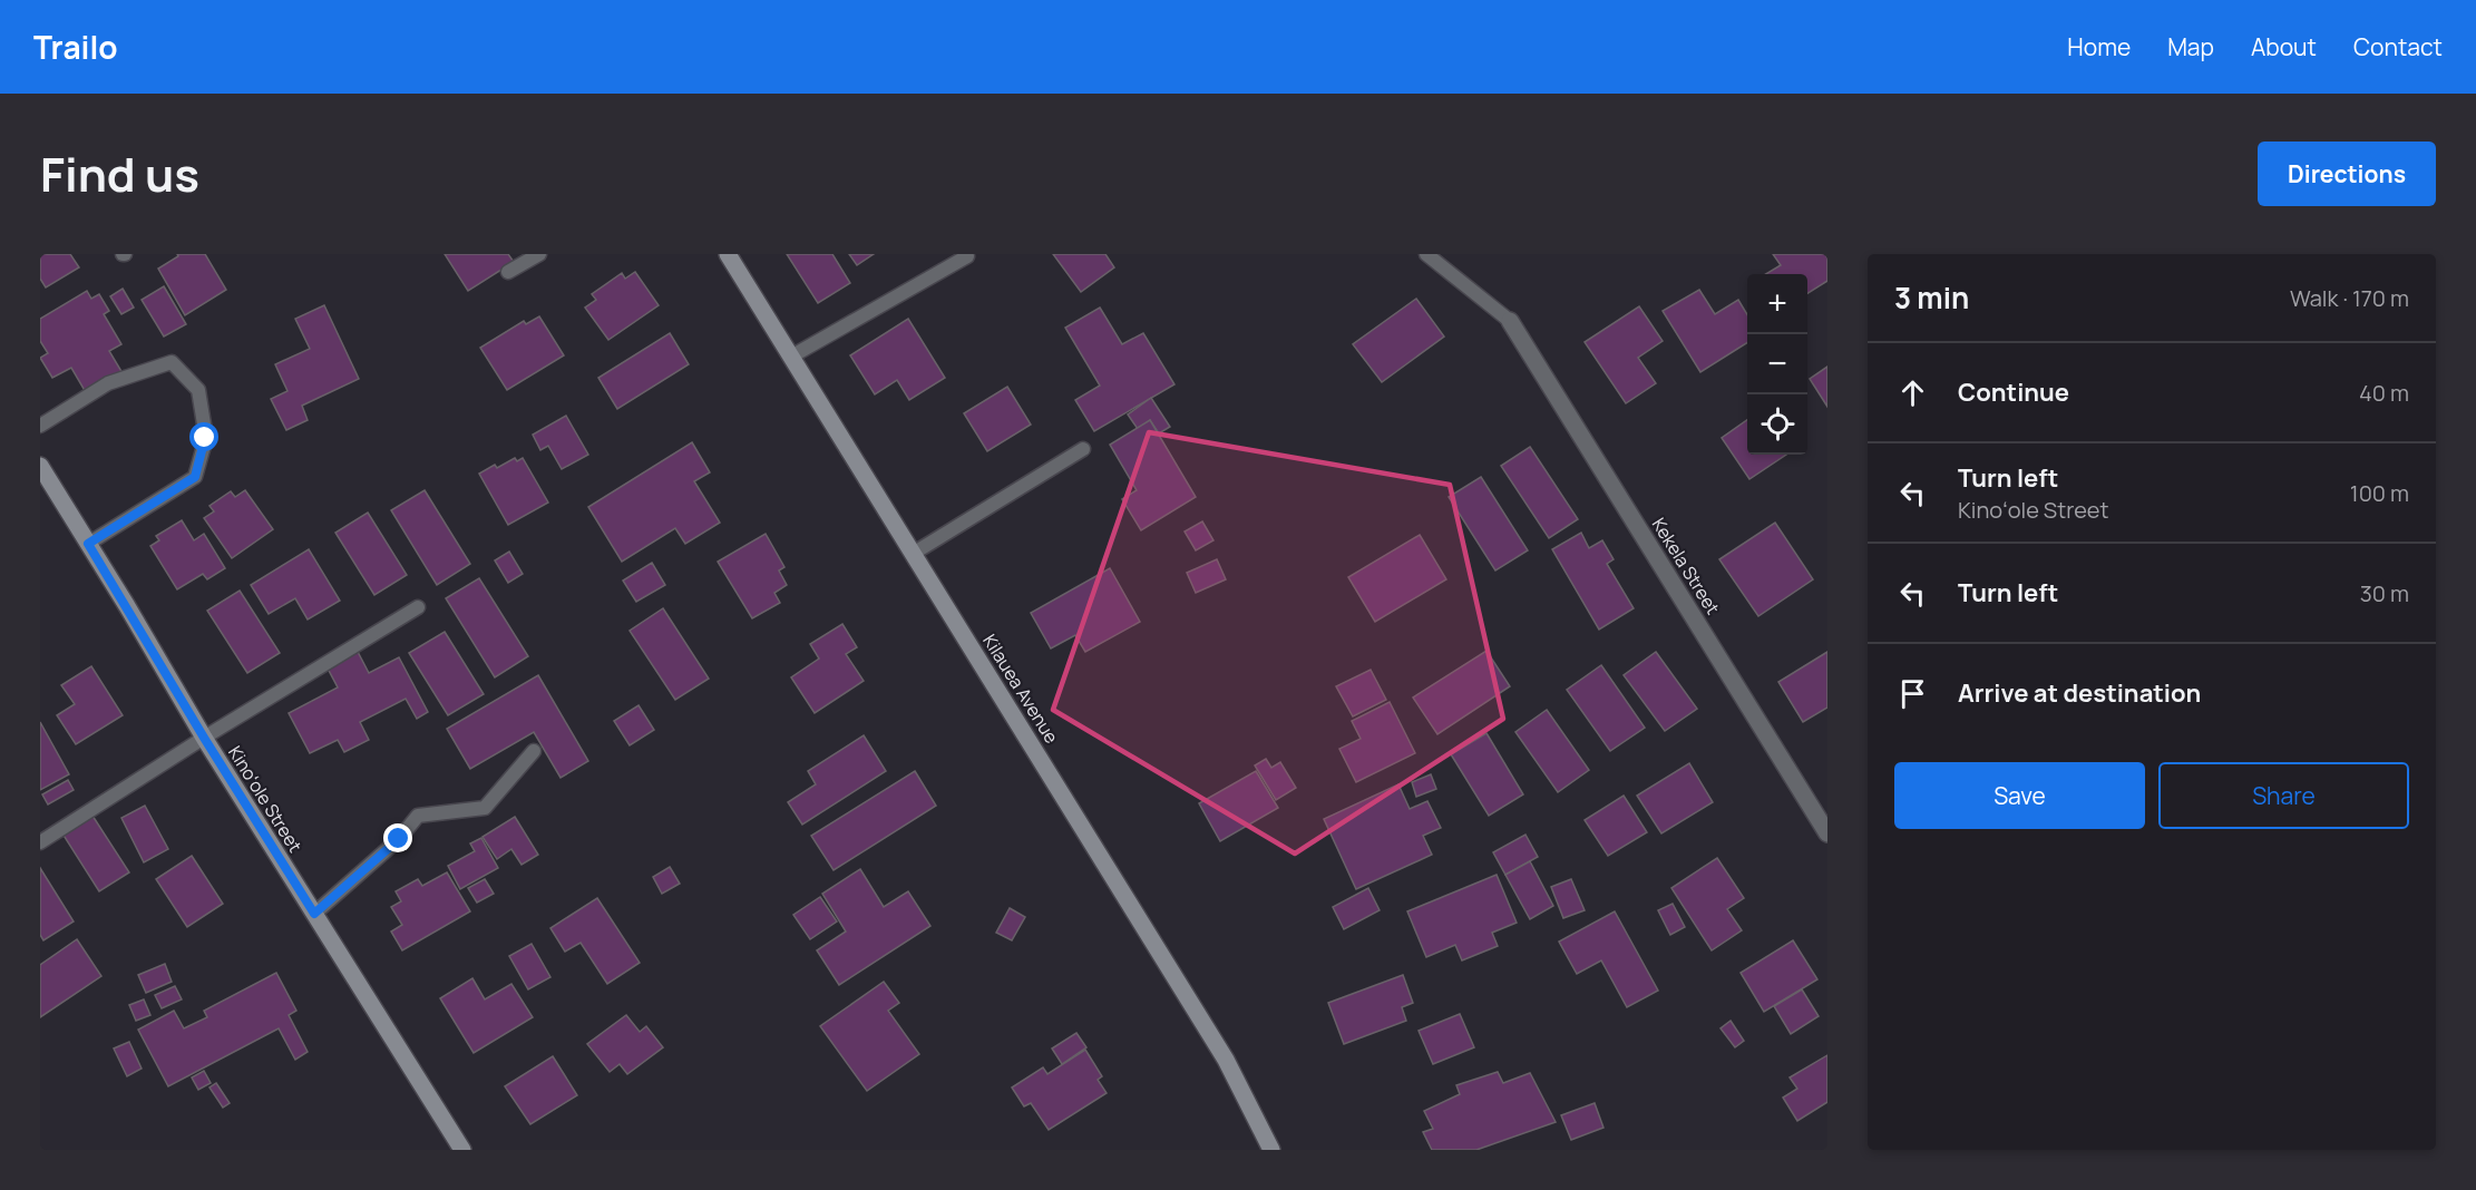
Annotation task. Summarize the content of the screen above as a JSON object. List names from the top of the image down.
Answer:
{
  "streets": {
    "street": ["Kekela Street", "Kilauea Avenue", "Kinoʻole Street"]
  },
  "page": {
    "header": "Trailo",
    "nav": [
      "Home",
      "Map",
      "About",
      "Contact"
    ],
    "title": "Find us",
    "buttons": [
      "Directions",
      ["Save", "Share"]
    ],
    "heading": ["3 min", "Walk · 170 m"],
    "map_buttons": ["+", "−"],
    "list": [
      ["Continue", "40 m"],
      ["Turn left", "Kinoʻole Street", "100 m"],
      ["Turn left", "30 m"],
      "Arrive at destination"
    ]
  }
}
